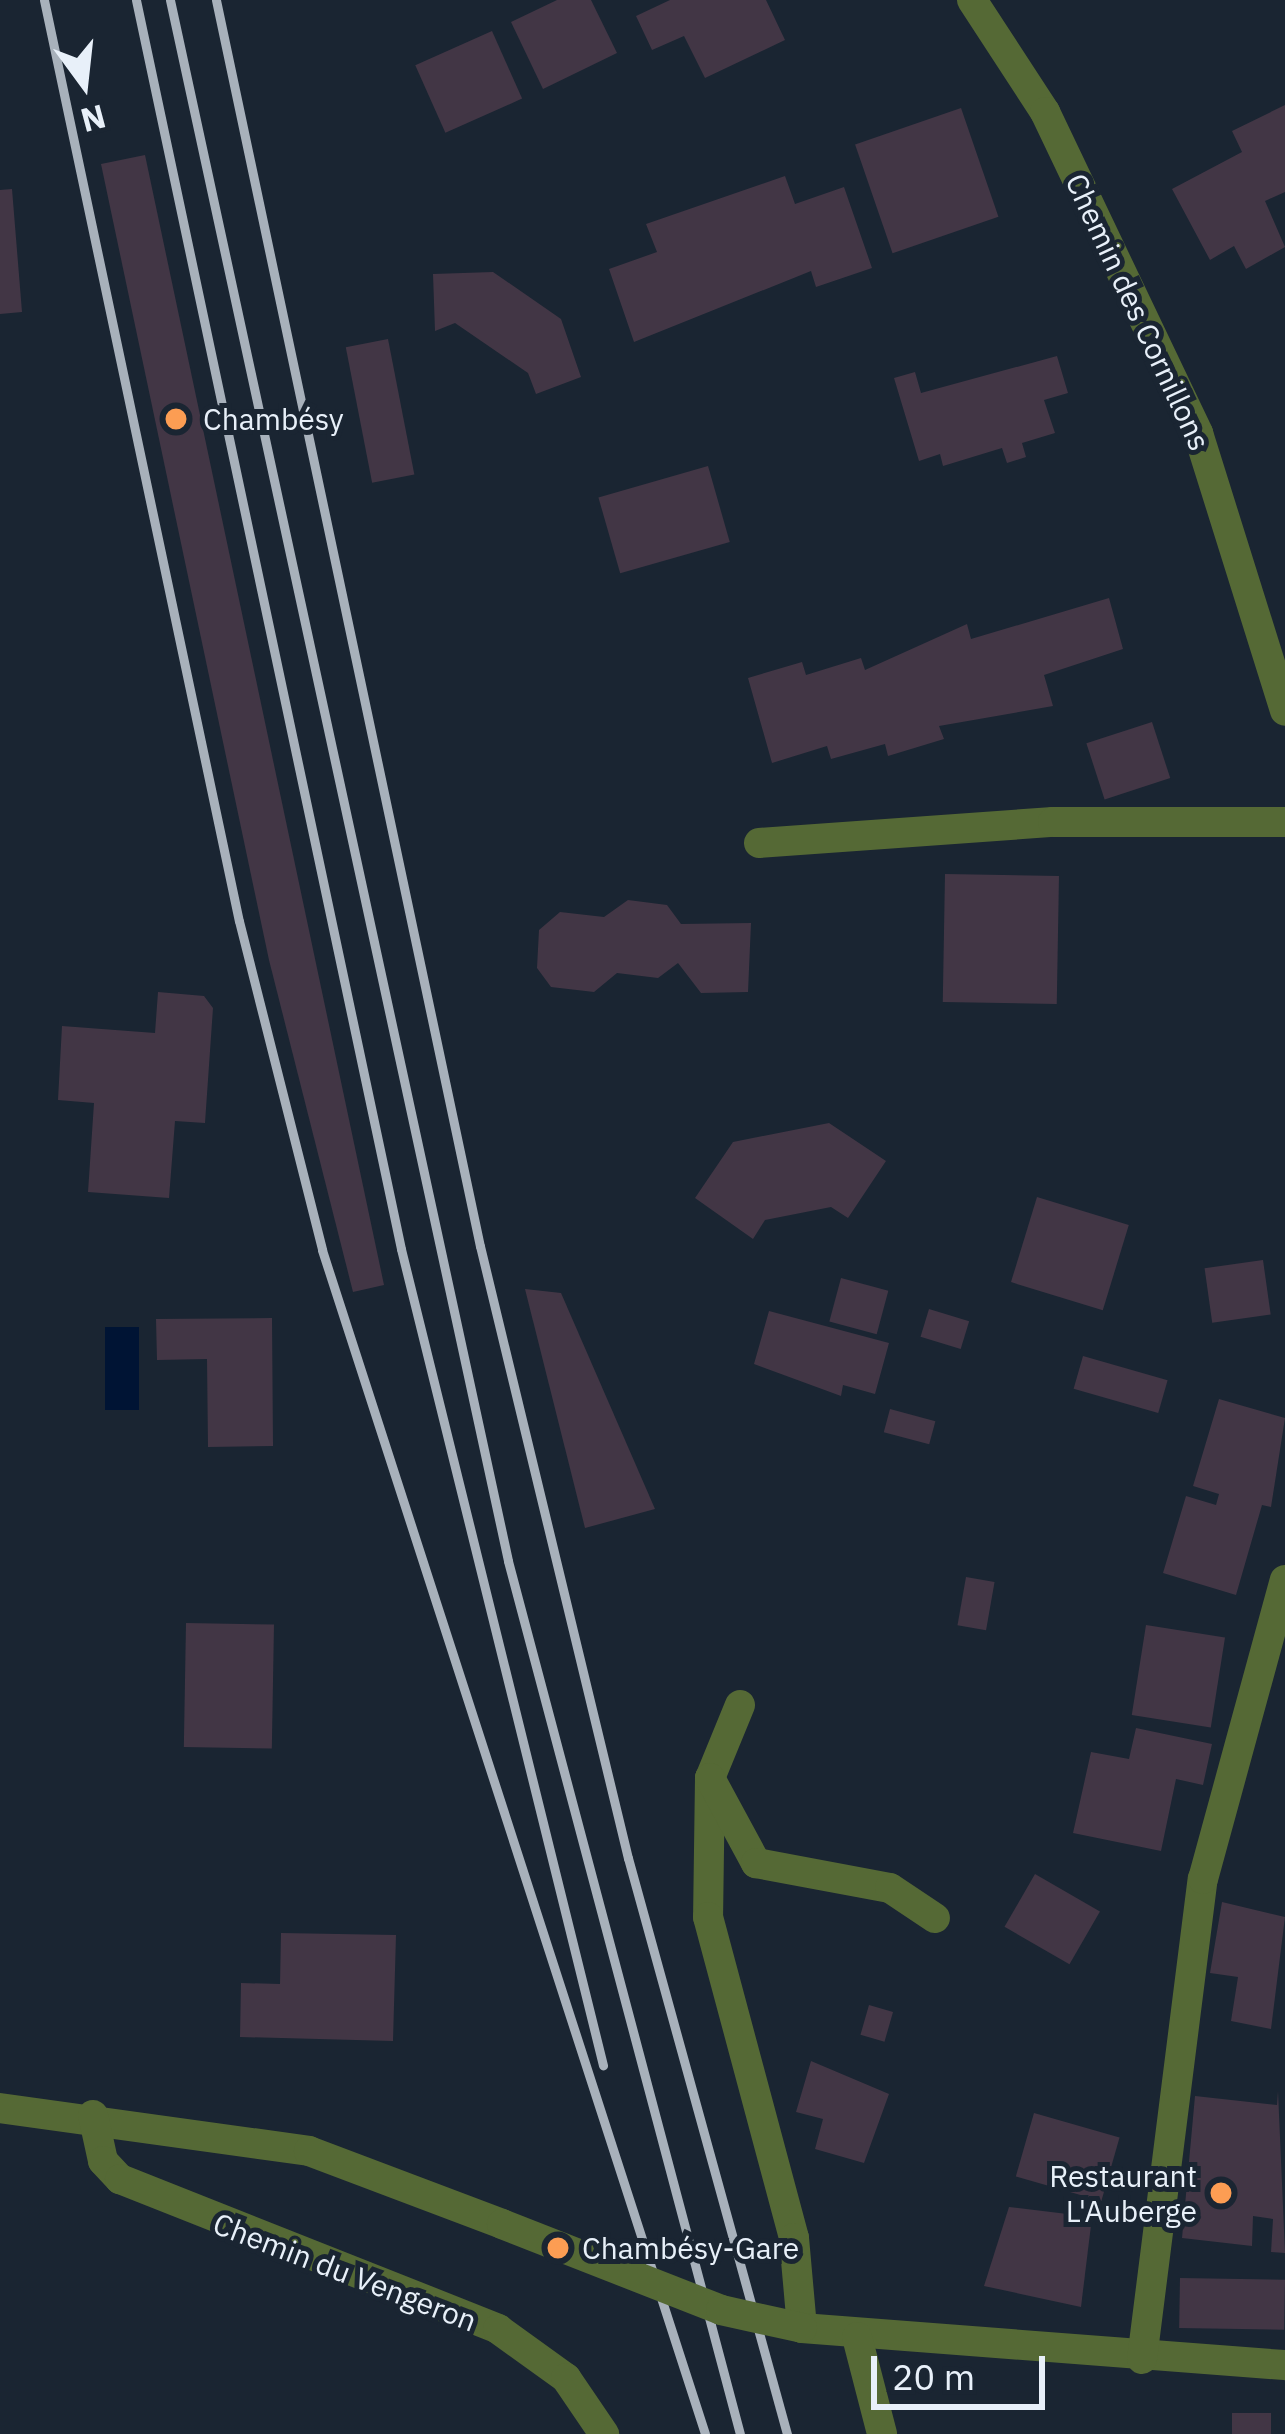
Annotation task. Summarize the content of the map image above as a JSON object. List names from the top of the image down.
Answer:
{
  "streets": {
    "street": ["Chemin des Cornillons", "Chemin du Vengeron"]
  },
  "places": ["Chambésy", "Restaurant L'Auberge", "Chambésy-Gare"],
  "scale_bar": "20 m",
  "north": "bottom"
}
